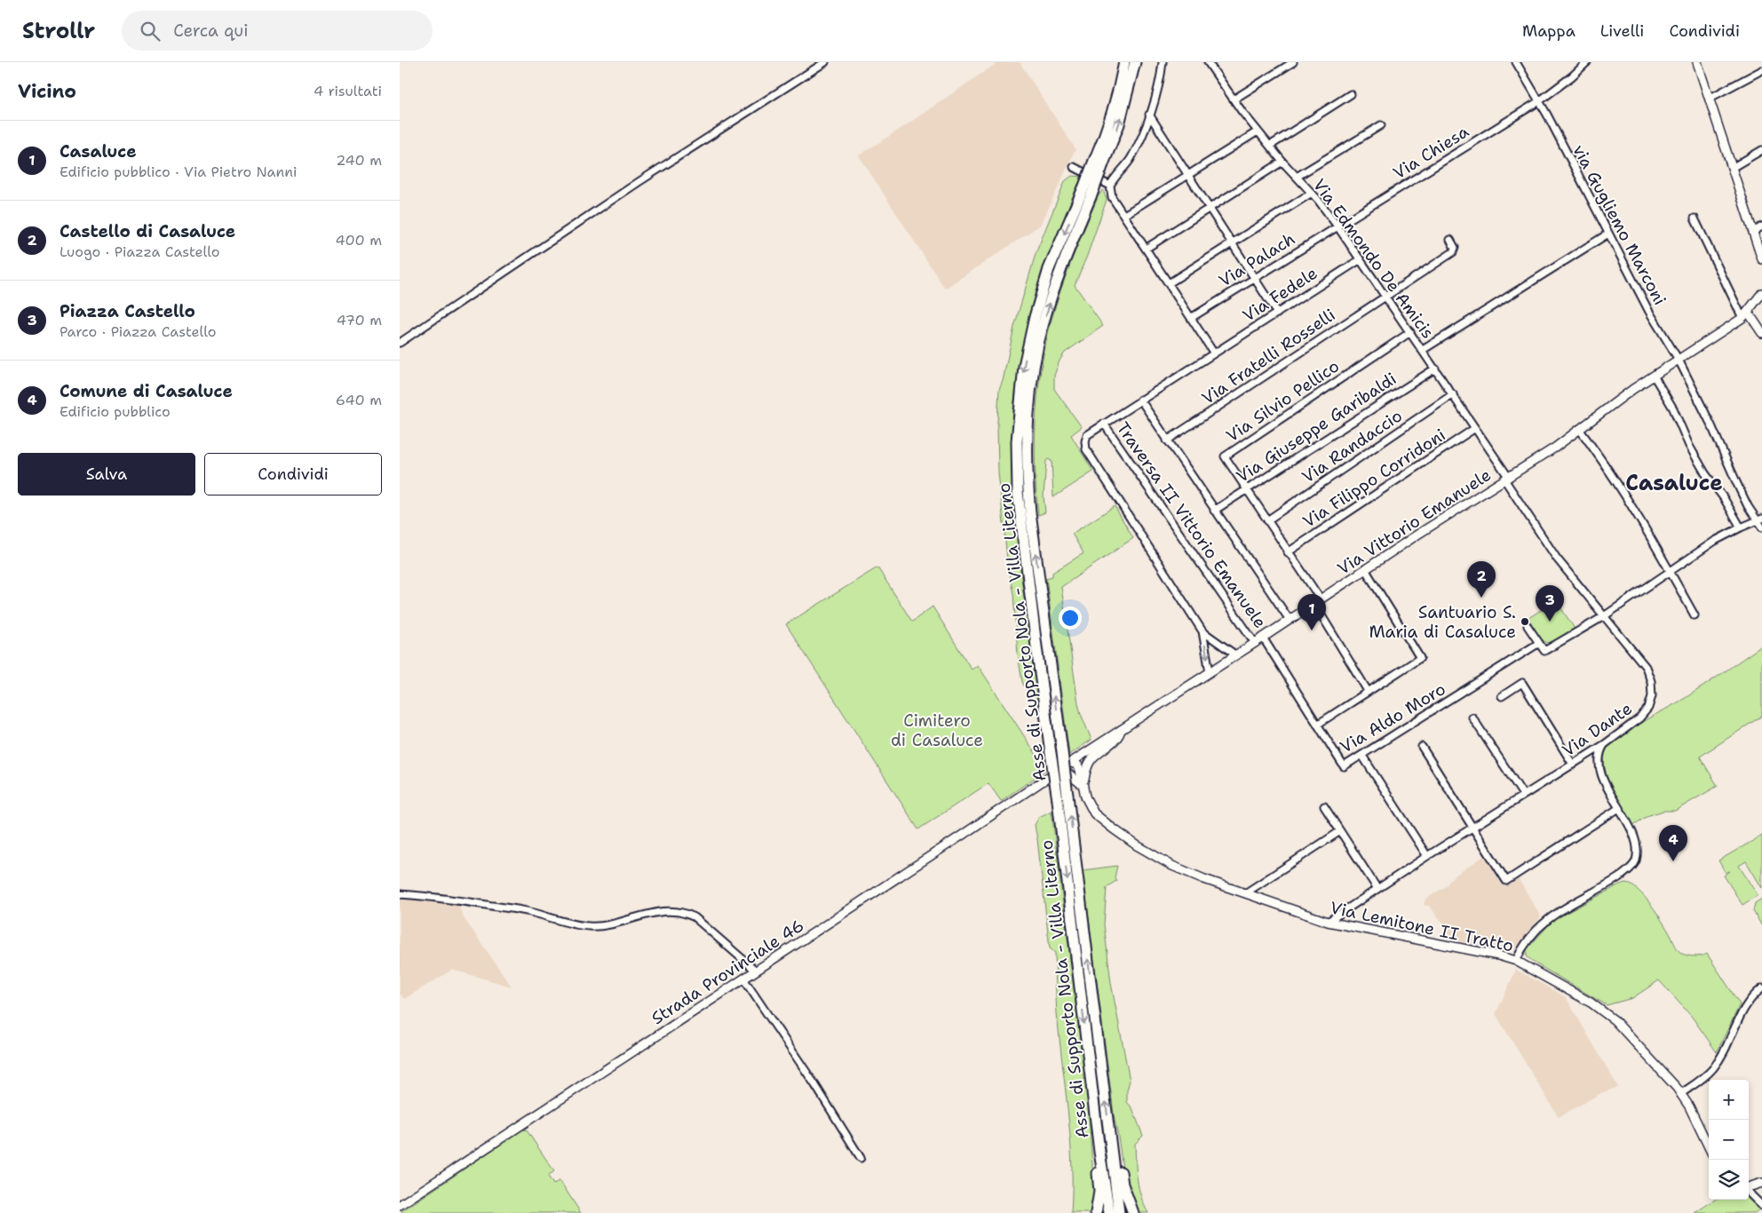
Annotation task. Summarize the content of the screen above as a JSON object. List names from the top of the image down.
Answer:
{
  "streets": {
    "highway": ["Asse di Supporto Nola - Villa Literno"],
    "street": [
      "Via Chiesa",
      "via Gugliemo Marconi",
      "Via Edmondo De Amicis",
      "Via Palach",
      "Via Fedele",
      "Via Fratelli Rosselli",
      "Via Silvio Pellico",
      "Via Giuseppe Garibaldi",
      "Via Randaccio",
      "Via Filippo Corridoni",
      "Via Vittorio Emanuele",
      "Traversa II Vittorio Emanuele",
      "Via Aldo Moro",
      "Via Dante",
      "Via Lemitone II Tratto",
      "Strada Provinciale 46"
    ]
  },
  "crossings": [
    ["Via Chiesa", "via Gugliemo Marconi"],
    ["Via Chiesa", "Via Edmondo De Amicis"],
    ["Via Chiesa", "Via Palach"],
    ["via Gugliemo Marconi", "Via Vittorio Emanuele"],
    ["Via Edmondo De Amicis", "Via Palach"],
    ["Via Edmondo De Amicis", "Via Fedele"],
    ["Via Edmondo De Amicis", "Via Fratelli Rosselli"],
    ["Via Edmondo De Amicis", "Via Silvio Pellico"],
    ["Via Edmondo De Amicis", "Via Giuseppe Garibaldi"],
    ["Via Edmondo De Amicis", "Via Randaccio"],
    ["Via Edmondo De Amicis", "Via Filippo Corridoni"],
    ["Via Edmondo De Amicis", "Via Vittorio Emanuele"],
    ["Via Edmondo De Amicis", "Via Dante"],
    ["Via Fedele", "Traversa II Vittorio Emanuele"],
    ["Via Silvio Pellico", "Via Giuseppe Garibaldi"],
    ["Via Silvio Pellico", "Via Randaccio"],
    ["Via Silvio Pellico", "Via Filippo Corridoni"],
    ["Via Silvio Pellico", "Via Vittorio Emanuele"],
    ["Via Vittorio Emanuele", "Traversa II Vittorio Emanuele"],
    ["Via Vittorio Emanuele", "Via Aldo Moro"],
    ["Via Vittorio Emanuele", "Via Dante"],
    ["Via Vittorio Emanuele", "Via Lemitone II Tratto"],
    ["Via Vittorio Emanuele", "Strada Provinciale 46"],
    ["Via Dante", "Via Lemitone II Tratto"],
    ["Via Lemitone II Tratto", "Strada Provinciale 46"]
  ],
  "districts": ["Casaluce"],
  "parks": ["Cimitero di Casaluce"],
  "places": ["Santuario S. Maria di Casaluce"],
  "page": {
    "header": "Strollr",
    "search": "Cerca qui",
    "nav": ["Mappa", "Livelli", "Condividi"],
    "heading": ["Vicino", "4 risultati"],
    "list": [
      {
        "mark": "1",
        "name": "Casaluce",
        "note": "Edificio pubblico · Via Pietro Nanni",
        "value": "240 m"
      },
      {
        "mark": "2",
        "name": "Castello di Casaluce",
        "note": "Luogo · Piazza Castello",
        "value": "400 m"
      },
      {
        "mark": "3",
        "name": "Piazza Castello",
        "note": "Parco · Piazza Castello",
        "value": "470 m"
      },
      {
        "mark": "4",
        "name": "Comune di Casaluce",
        "note": "Edificio pubblico",
        "value": "640 m"
      }
    ],
    "buttons": ["Salva", "Condividi"],
    "pins": [
      "2",
      "3",
      "1",
      "4"
    ],
    "map_buttons": ["+", "−"]
  }
}
